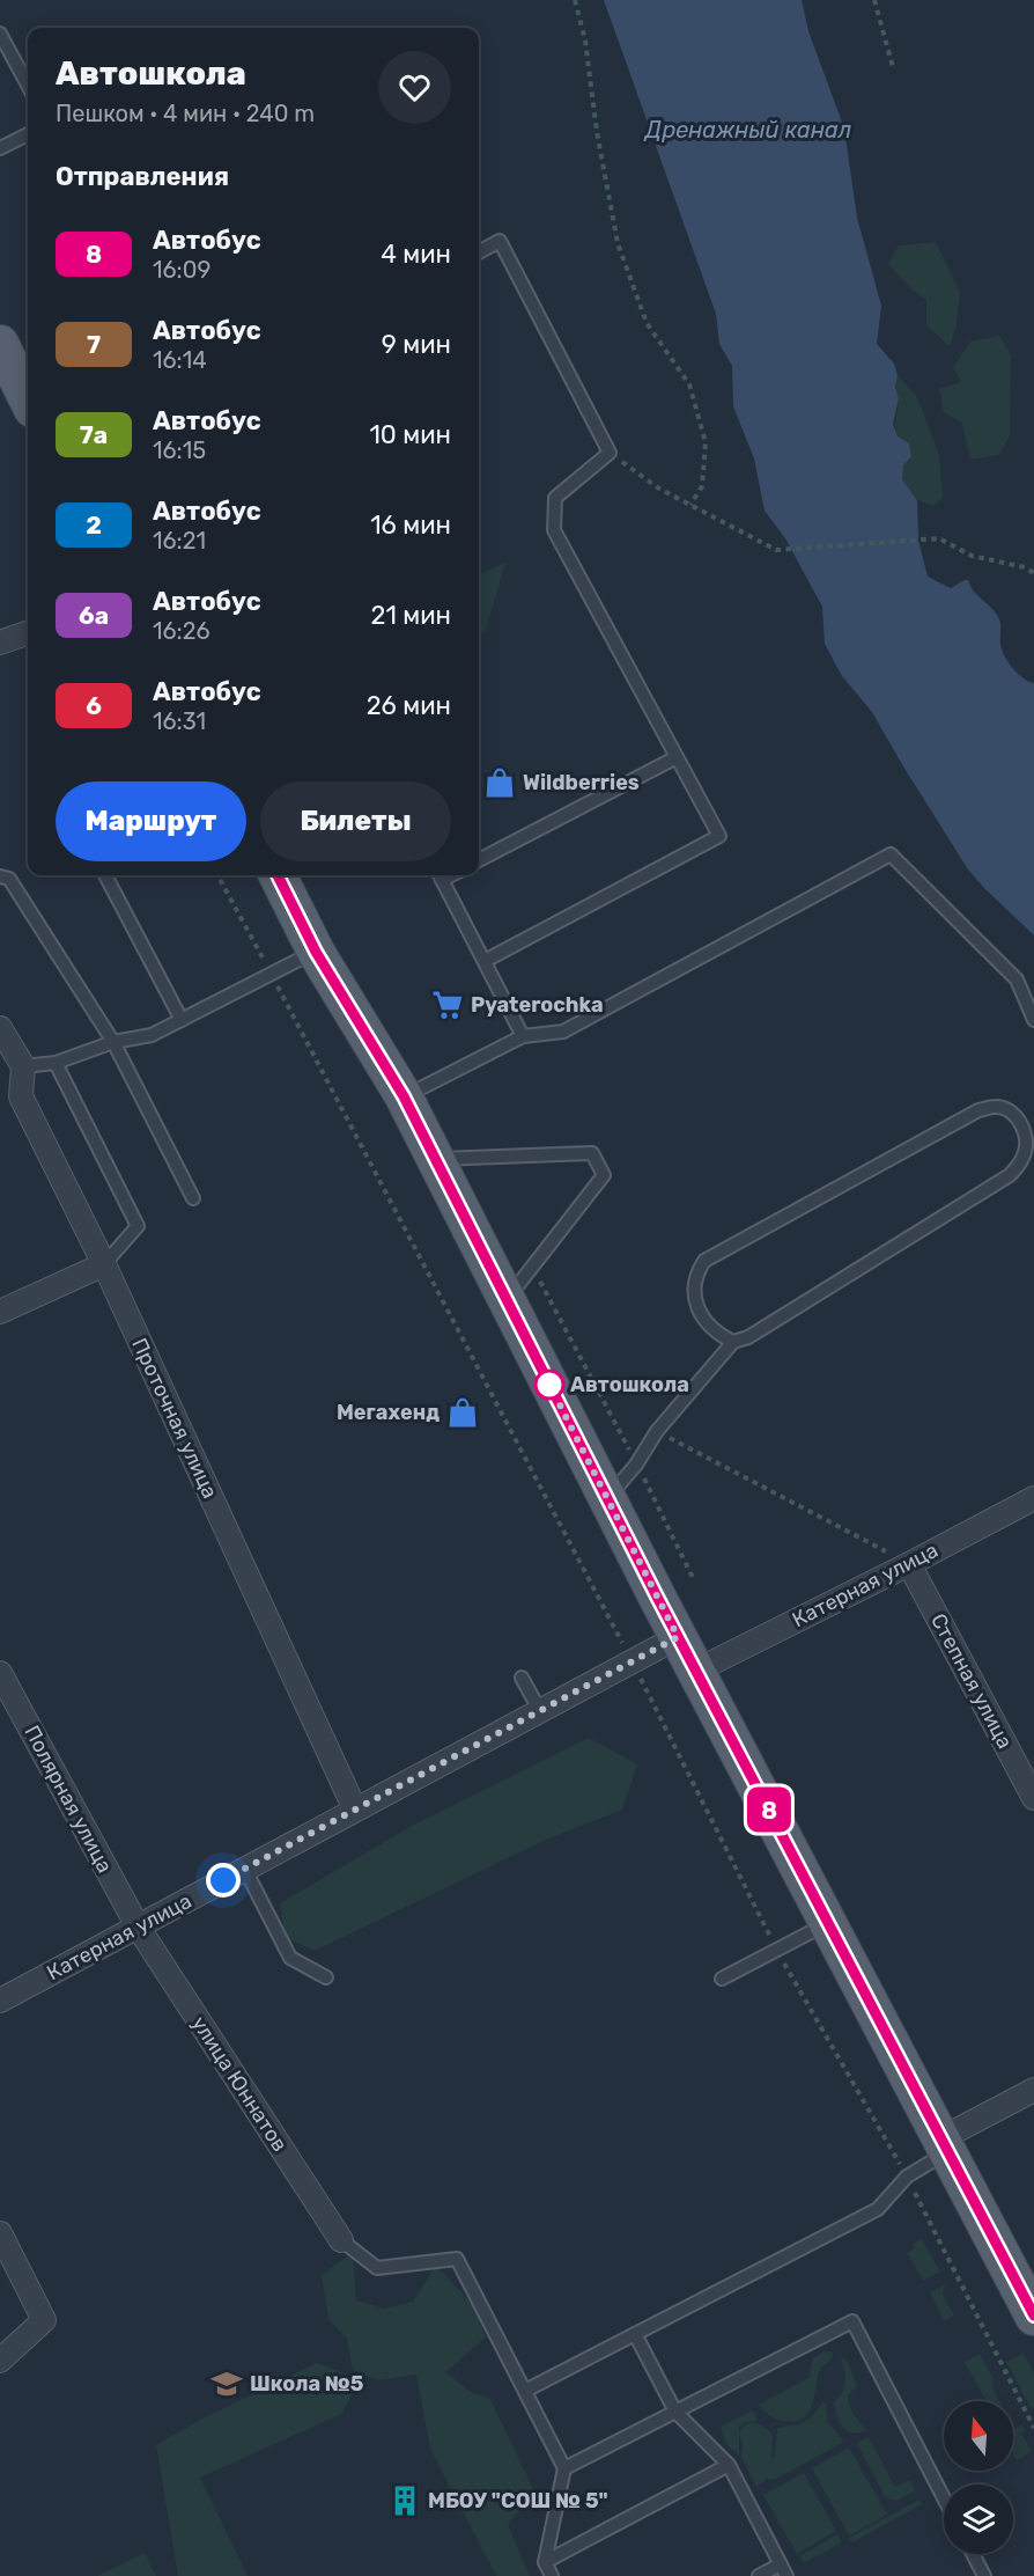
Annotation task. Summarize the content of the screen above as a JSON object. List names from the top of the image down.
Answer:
{
  "streets": {
    "street": [
      "Проточная улица",
      "Катерная улица",
      "Степная улица",
      "Полярная улица",
      "улица Юннатов"
    ]
  },
  "crossings": [
    ["Проточная улица", "Катерная улица"],
    ["Катерная улица", "Степная улица"],
    ["Катерная улица", "Полярная улица"],
    ["Катерная улица", "улица Юннатов"],
    ["Полярная улица", "улица Юннатов"]
  ],
  "water": ["Дренажный канал"],
  "places": {
    "shop": ["Wildberries", "Мегахенд"],
    "supermarket": ["Pyaterochka"],
    "other": ["Автошкола"],
    "school or university": ["Школа №5"],
    "building": ["МБОУ \"СОШ № 5\""]
  },
  "lines": ["bus line 8"],
  "north": "top",
  "page": {
    "on_map": "8",
    "heading": [
      ["Автошкола", "Пешком · 4 мин · 240 m"],
      "Отправления"
    ],
    "list": [
      {
        "mark": "8",
        "name": "Автобус",
        "note": "16:09",
        "value": "4 мин"
      },
      {
        "mark": "7",
        "name": "Автобус",
        "note": "16:14",
        "value": "9 мин"
      },
      {
        "mark": "7а",
        "name": "Автобус",
        "note": "16:15",
        "value": "10 мин"
      },
      {
        "mark": "2",
        "name": "Автобус",
        "note": "16:21",
        "value": "16 мин"
      },
      {
        "mark": "6а",
        "name": "Автобус",
        "note": "16:26",
        "value": "21 мин"
      },
      {
        "mark": "6",
        "name": "Автобус",
        "note": "16:31",
        "value": "26 мин"
      }
    ],
    "buttons": ["Маршрут", "Билеты"]
  }
}
